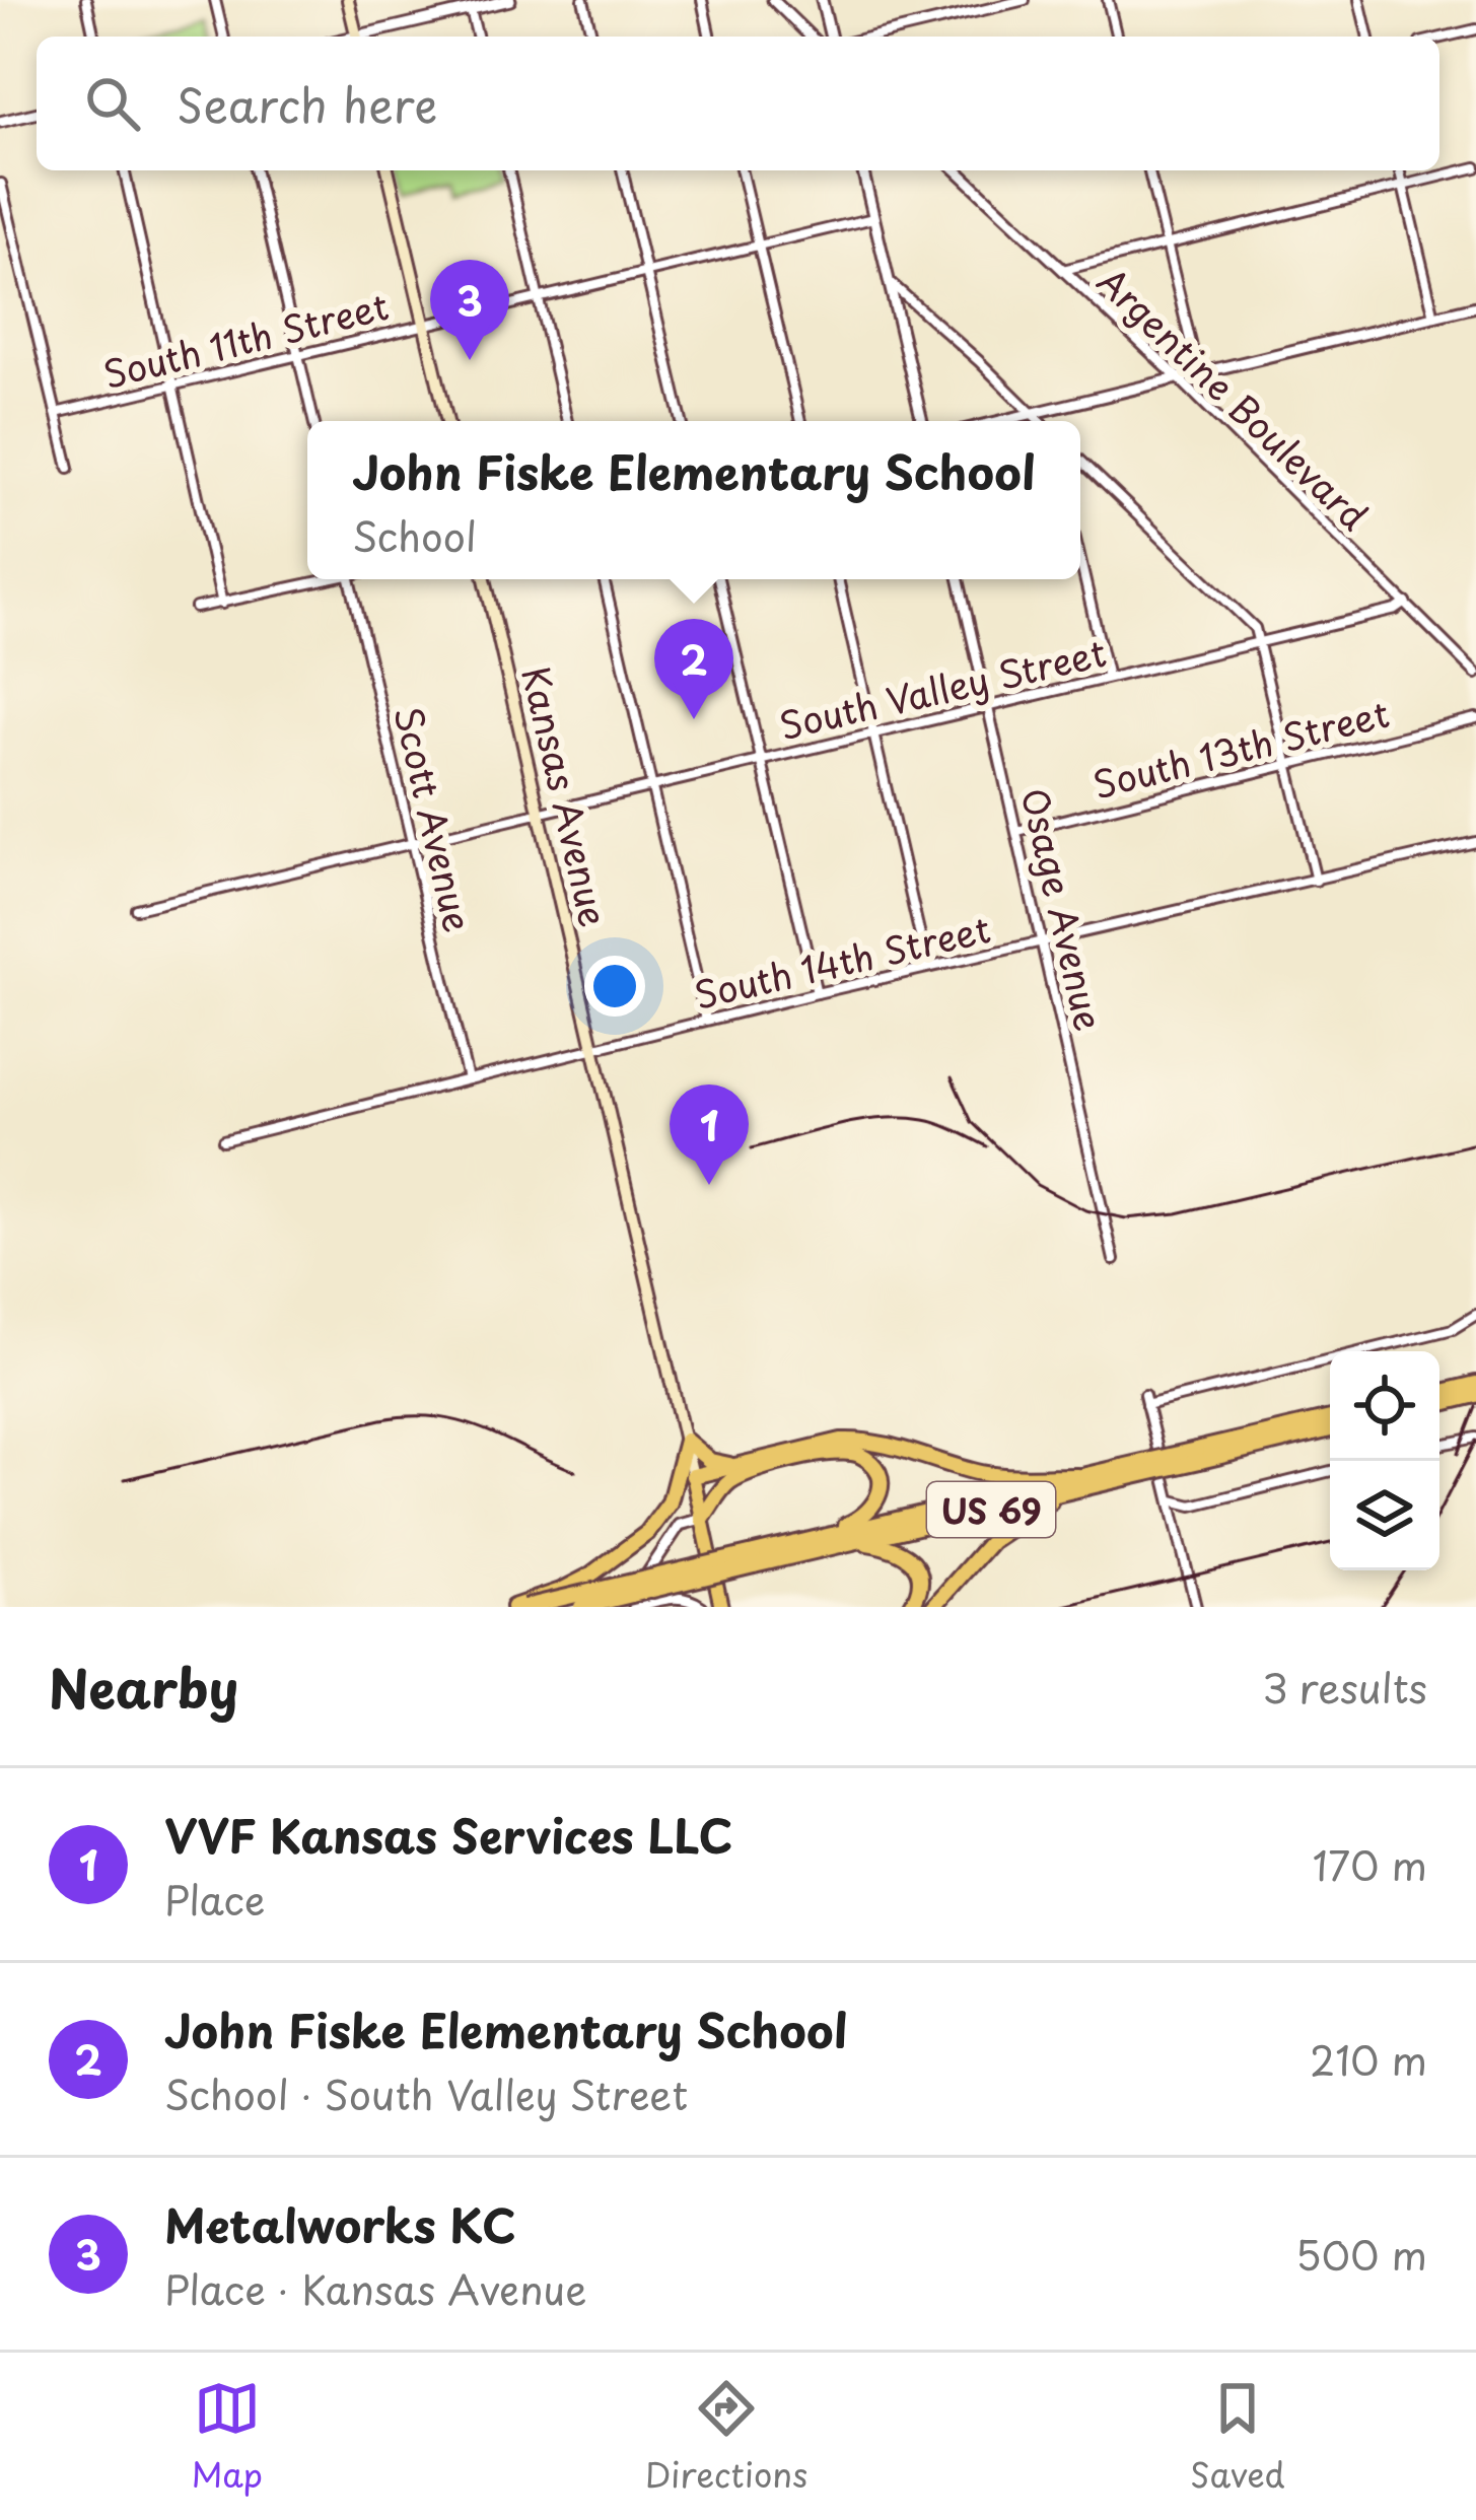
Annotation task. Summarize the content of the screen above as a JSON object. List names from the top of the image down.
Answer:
{
  "streets": {
    "highway": ["US 69"],
    "main road": ["Kansas Avenue"],
    "street": [
      "South 11th Street",
      "Argentine Boulevard",
      "South Valley Street",
      "South 13th Street",
      "Scott Avenue",
      "Osage Avenue",
      "South 14th Street"
    ]
  },
  "crossings": [
    ["Argentine Boulevard", "South Valley Street"],
    ["South Valley Street", "Kansas Avenue"],
    ["South Valley Street", "Scott Avenue"],
    ["South Valley Street", "Osage Avenue"],
    ["South 13th Street", "Osage Avenue"],
    ["Kansas Avenue", "South 14th Street"],
    ["Scott Avenue", "South 14th Street"],
    ["Osage Avenue", "South 14th Street"]
  ],
  "page": {
    "search": "Search here",
    "pins": ["3", "2", "1"],
    "popup": ["John Fiske Elementary School", "School"],
    "heading": ["Nearby", "3 results"],
    "list": [
      {
        "mark": "1",
        "name": "VVF Kansas Services LLC",
        "note": "Place",
        "value": "170 m"
      },
      {
        "mark": "2",
        "name": "John Fiske Elementary School",
        "note": "School · South Valley Street",
        "value": "210 m"
      },
      {
        "mark": "3",
        "name": "Metalworks KC",
        "note": "Place · Kansas Avenue",
        "value": "500 m"
      }
    ],
    "nav": ["Map", "Directions", "Saved"]
  }
}
